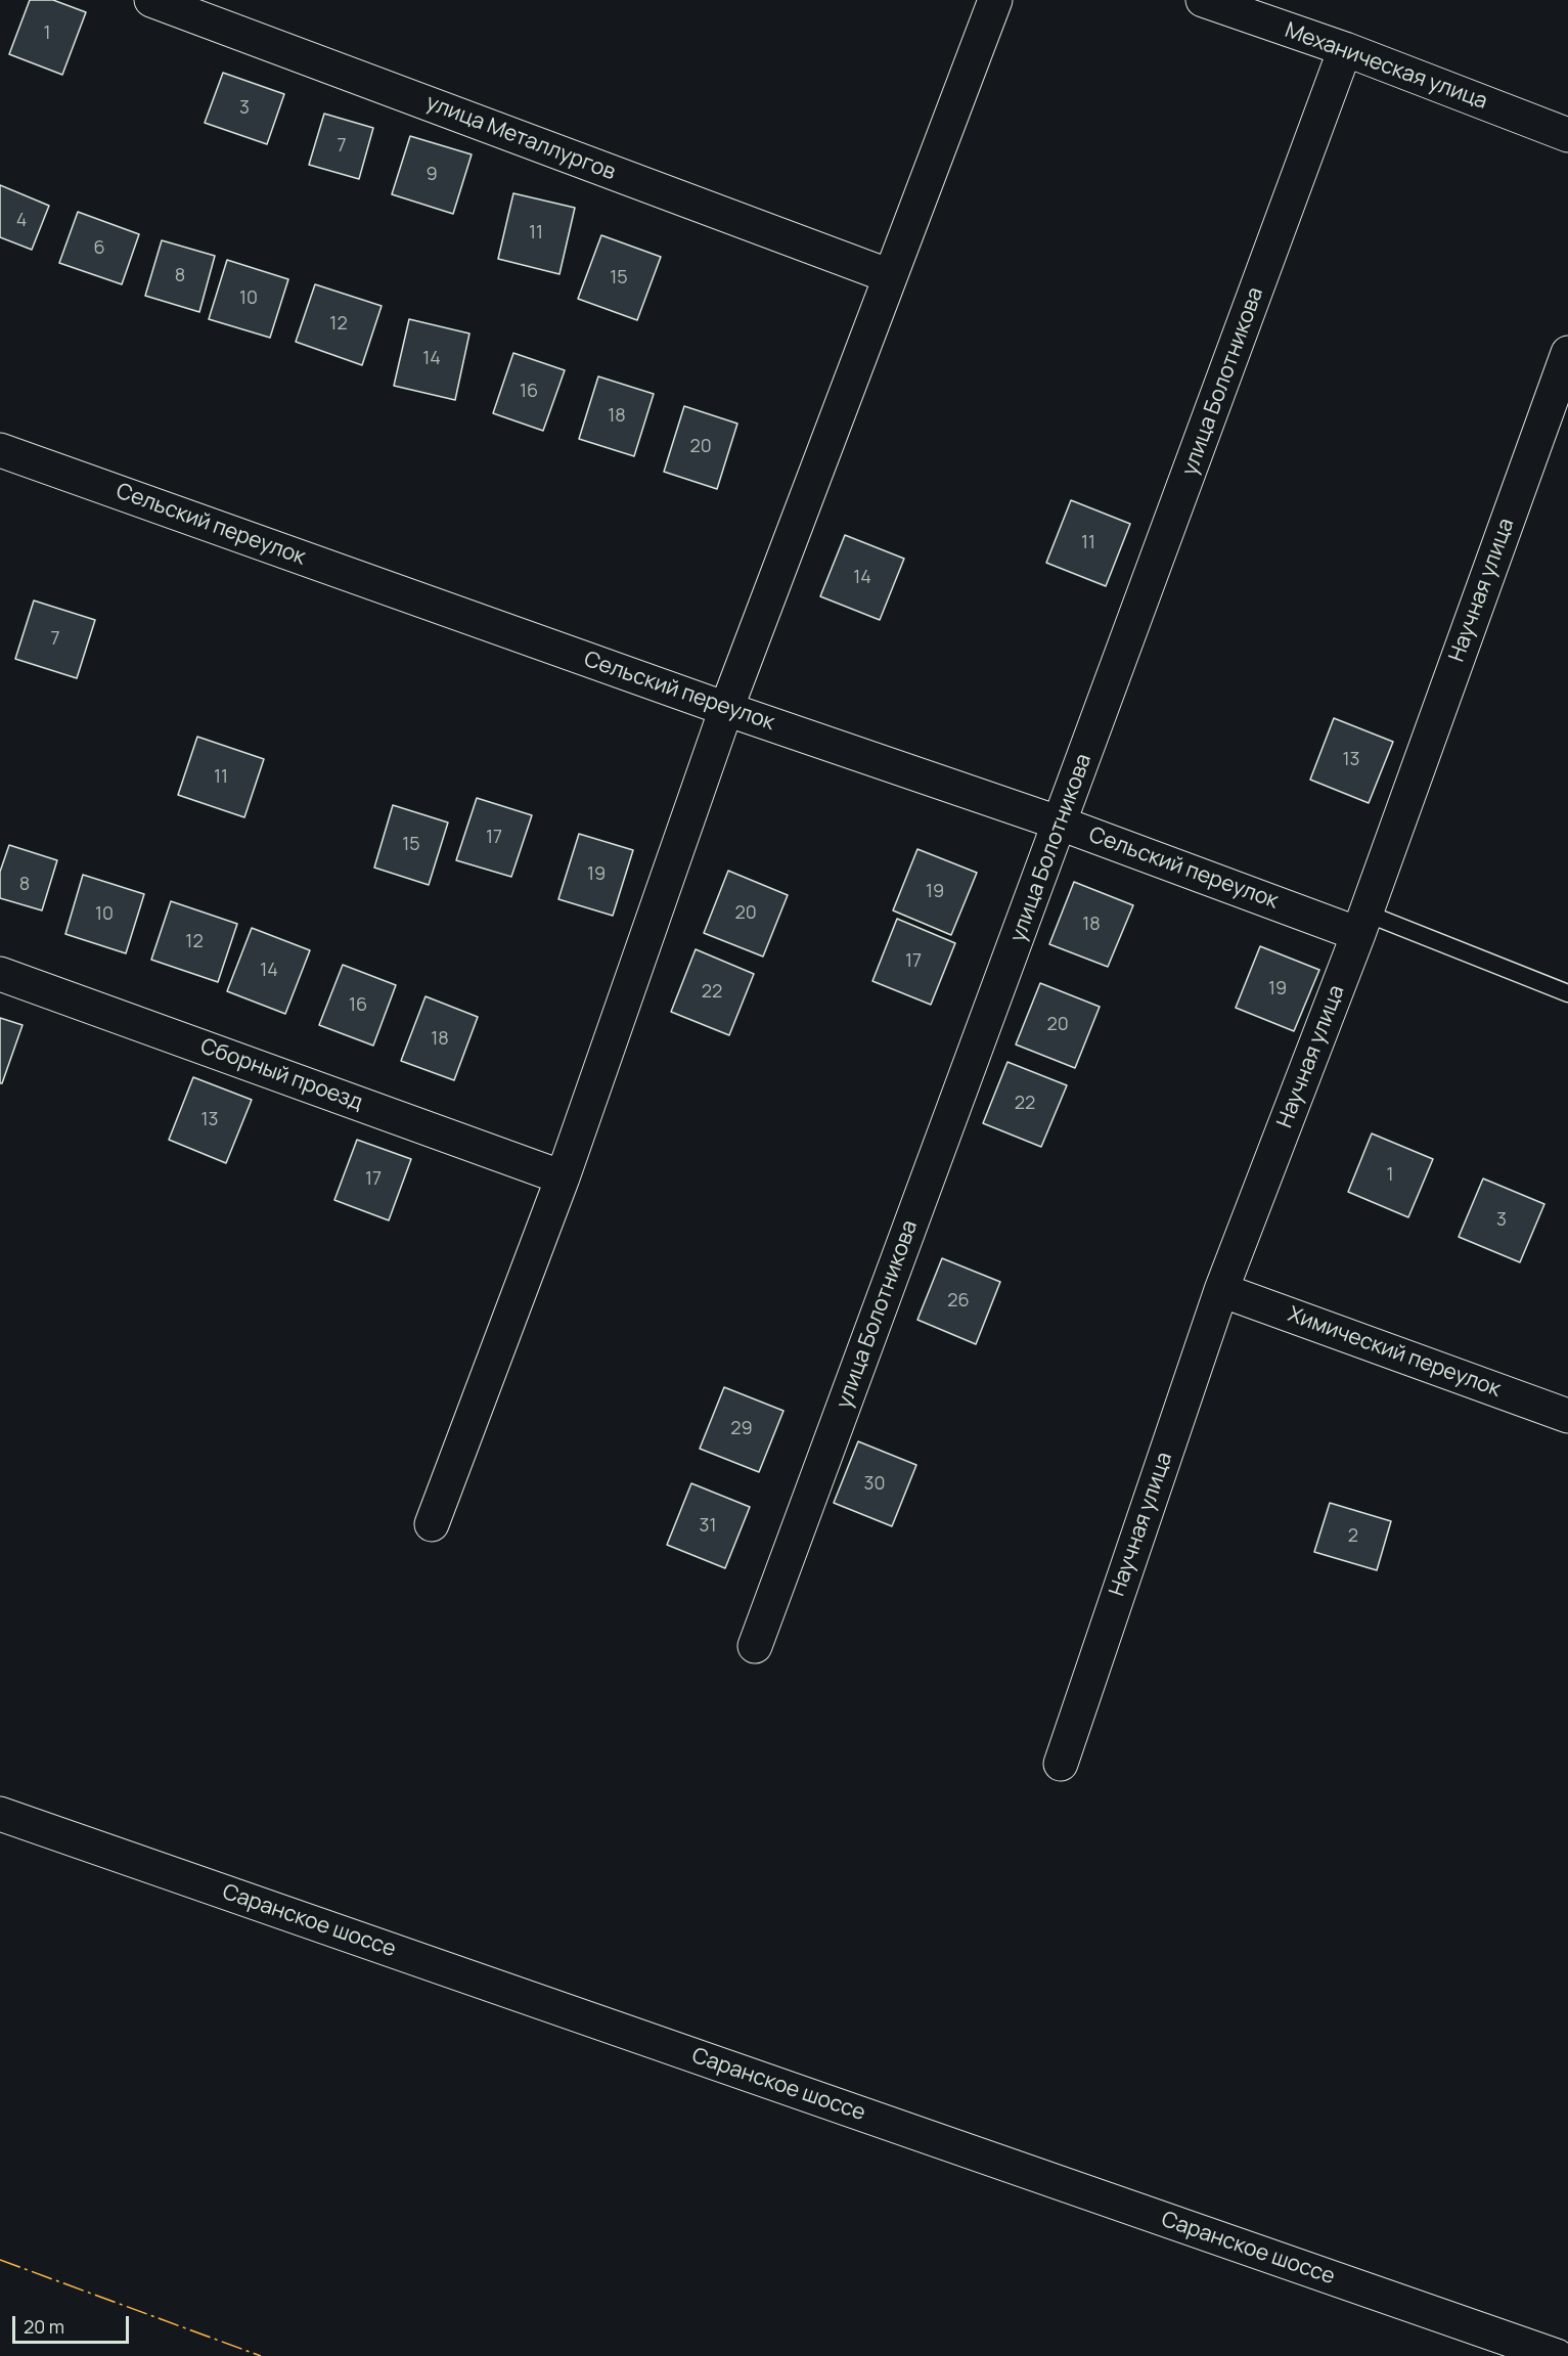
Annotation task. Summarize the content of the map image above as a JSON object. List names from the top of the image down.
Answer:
{
  "streets": {
    "main road": [
      "Механическая улица",
      "улица Металлургов",
      "улица Болотникова",
      "Сельский переулок",
      "Научная улица",
      "Сборный проезд",
      "Химический переулок",
      "Саранское шоссе"
    ]
  },
  "crossings": [
    ["Механическая улица", "улица Болотникова"],
    ["улица Болотникова", "Сельский переулок"],
    ["Сельский переулок", "Научная улица"],
    ["Научная улица", "Химический переулок"]
  ],
  "house_numbers": [
    "1",
    "3",
    "7",
    "9",
    "4",
    "11",
    "6",
    "8",
    "15",
    "10",
    "12",
    "14",
    "16",
    "18",
    "20",
    "11",
    "14",
    "7",
    "13",
    "11",
    "17",
    "15",
    "19",
    "8",
    "19",
    "20",
    "10",
    "18",
    "12",
    "17",
    "14",
    "19",
    "22",
    "16",
    "20",
    "18",
    "22",
    "13",
    "1",
    "17",
    "3",
    "26",
    "29",
    "30",
    "31",
    "2"
  ],
  "scale_bar": "20 m"
}
